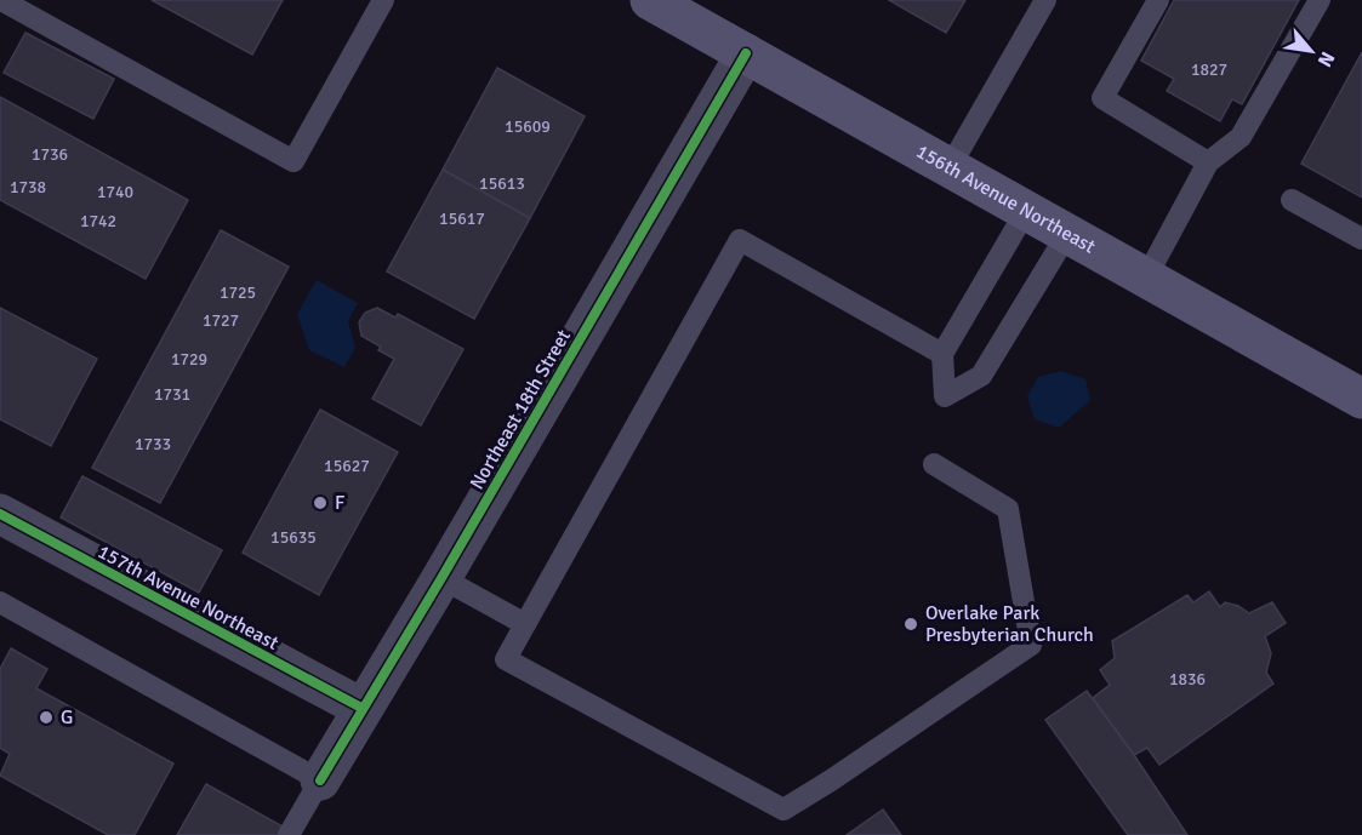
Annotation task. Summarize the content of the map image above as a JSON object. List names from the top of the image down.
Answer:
{
  "streets": {
    "main road": ["156th Avenue Northeast"],
    "street": ["Northeast 18th Street", "157th Avenue Northeast"]
  },
  "crossings": [
    ["156th Avenue Northeast", "Northeast 18th Street"],
    ["Northeast 18th Street", "157th Avenue Northeast"]
  ],
  "places": ["F", "Overlake Park Presbyterian Church", "G"],
  "house_numbers": [
    "1827",
    "15609",
    "1736",
    "15613",
    "1738",
    "1740",
    "15617",
    "1742",
    "1725",
    "1727",
    "1729",
    "1731",
    "1733",
    "15627",
    "15635",
    "1836"
  ],
  "north": "bottom right"
}
